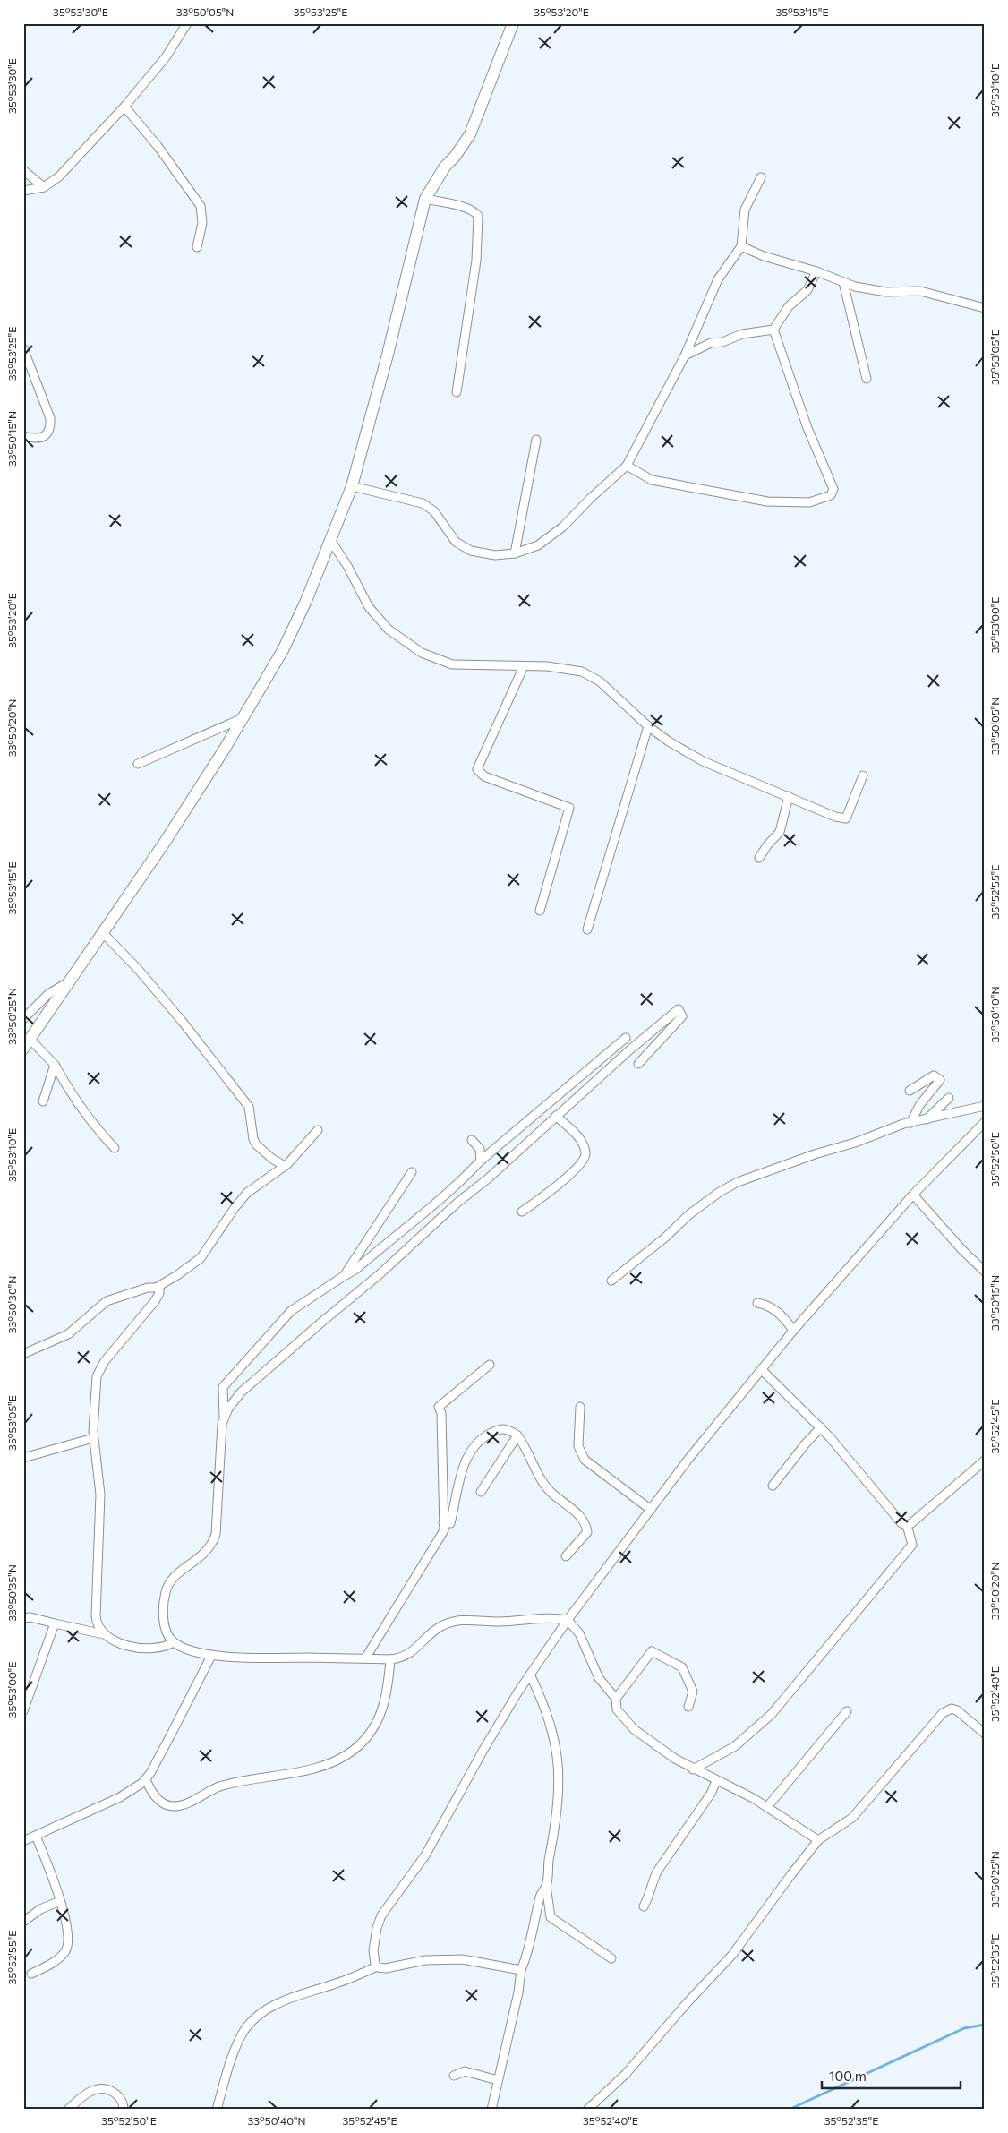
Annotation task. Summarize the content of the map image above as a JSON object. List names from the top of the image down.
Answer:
{
  "scale_bar": "100 m",
  "coordinates": [
    "35°53'30\"E",
    "33°50'05\"N",
    "35°53'25\"E",
    "35°53'20\"E",
    "35°53'15\"E",
    "35°53'10\"E",
    "35°53'05\"E",
    "33°50'15\"N",
    "35°53'00\"E",
    "33°50'20\"N",
    "35°52'55\"E",
    "33°50'10\"N",
    "33°50'25\"N",
    "35°52'50\"E",
    "33°50'30\"N",
    "35°52'45\"E",
    "33°50'35\"N",
    "35°52'40\"E",
    "35°52'35\"E",
    "33°50'40\"N"
  ]
}
